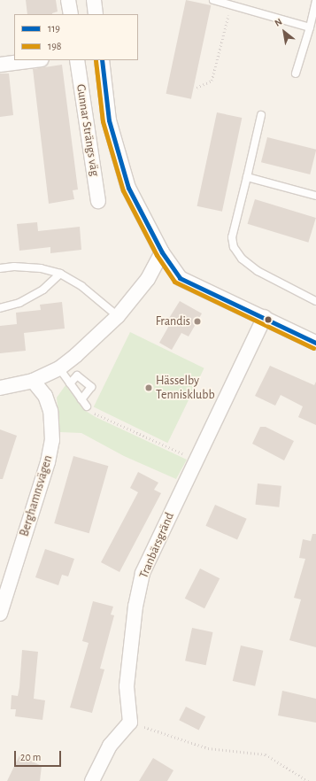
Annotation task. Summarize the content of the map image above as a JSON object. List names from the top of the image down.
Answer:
{
  "streets": {
    "street": ["Gunnar Strängs väg", "Berghamnsvägen", "Tranbärsgränd"]
  },
  "places": ["Frandis", "Hässelby Tennisklubb"],
  "lines": ["transit line 119", "transit line 198"],
  "legend": ["119", "198"],
  "scale_bar": "20 m",
  "north": "top left"
}
